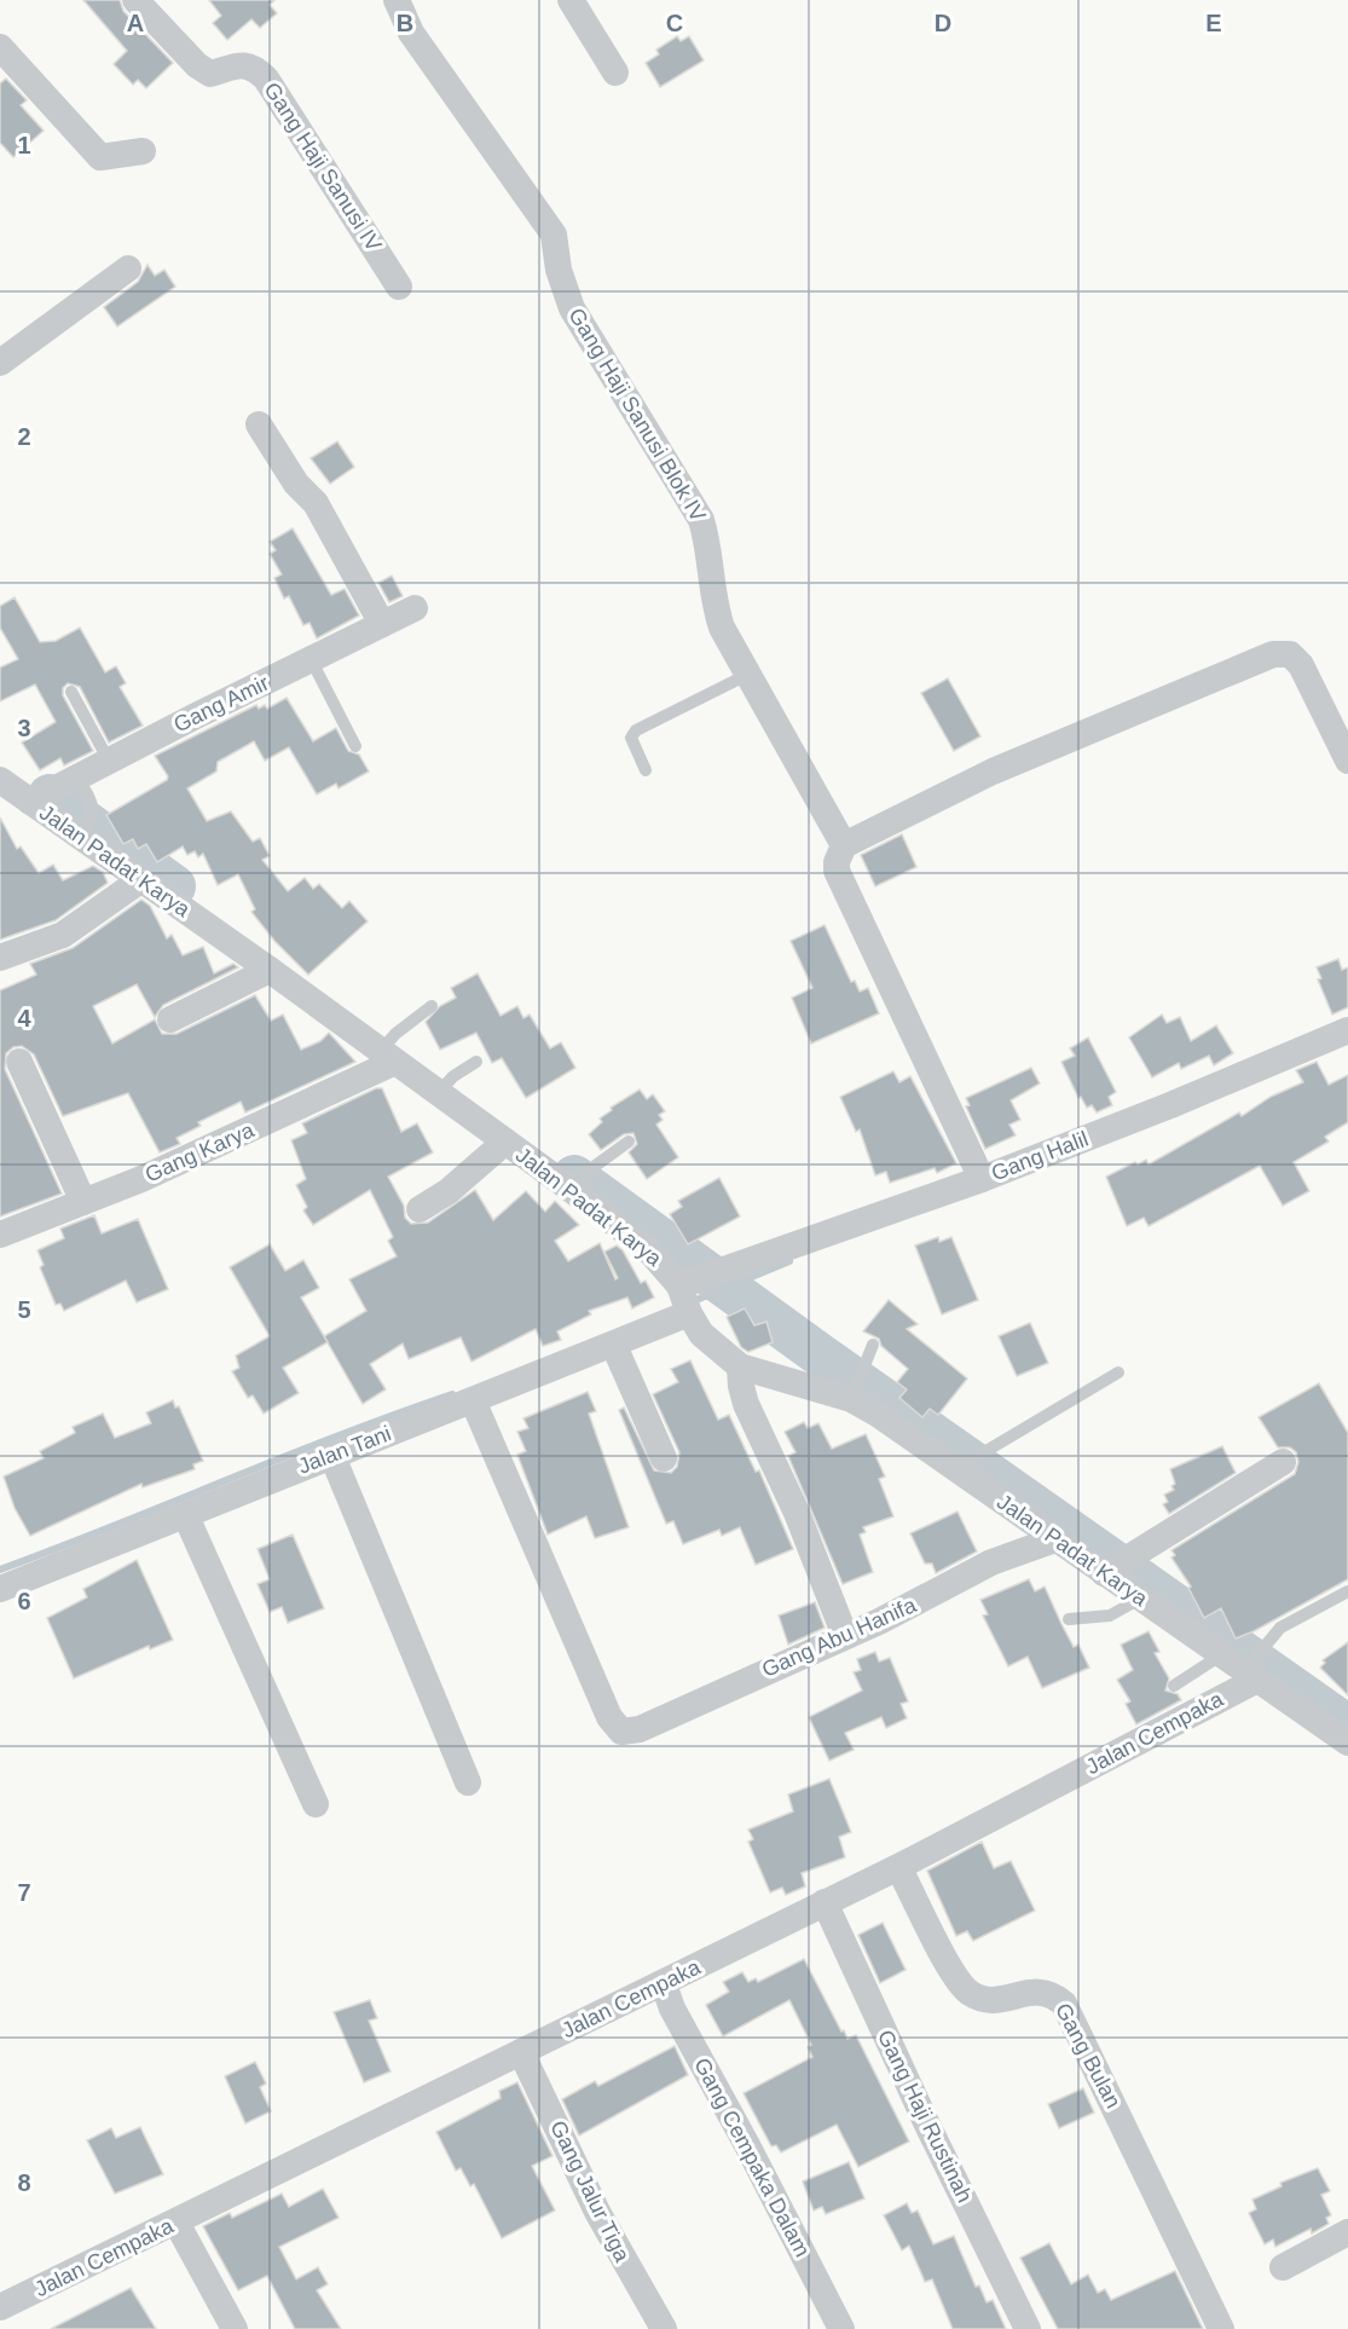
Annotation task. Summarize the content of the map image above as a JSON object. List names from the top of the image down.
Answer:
{
  "streets": {
    "street": [
      "Gang Haji Sanusi IV",
      "Gang Haji Sanusi Blok IV",
      "Gang Amir",
      "Jalan Padat Karya",
      "Gang Karya",
      "Gang Halil",
      "Jalan Tani",
      "Gang Abu Hanifa",
      "Jalan Cempaka",
      "Gang Bulan",
      "Gang Haji Rustinah",
      "Gang Cempaka Dalam",
      "Gang Jalur Tiga"
    ]
  },
  "crossings": [
    ["Gang Amir", "Jalan Padat Karya"],
    ["Jalan Padat Karya", "Gang Karya"],
    ["Jalan Padat Karya", "Gang Halil"],
    ["Jalan Padat Karya", "Jalan Tani"],
    ["Jalan Padat Karya", "Gang Abu Hanifa"],
    ["Jalan Padat Karya", "Jalan Cempaka"],
    ["Gang Halil", "Jalan Tani"],
    ["Jalan Tani", "Gang Abu Hanifa"],
    ["Jalan Cempaka", "Gang Bulan"],
    ["Jalan Cempaka", "Gang Haji Rustinah"],
    ["Jalan Cempaka", "Gang Cempaka Dalam"],
    ["Jalan Cempaka", "Gang Jalur Tiga"]
  ],
  "grid": {
    "columns": [
      "A",
      "B",
      "C",
      "D",
      "E"
    ],
    "rows": [
      "1",
      "2",
      "3",
      "4",
      "5",
      "6",
      "7",
      "8"
    ]
  }
}
